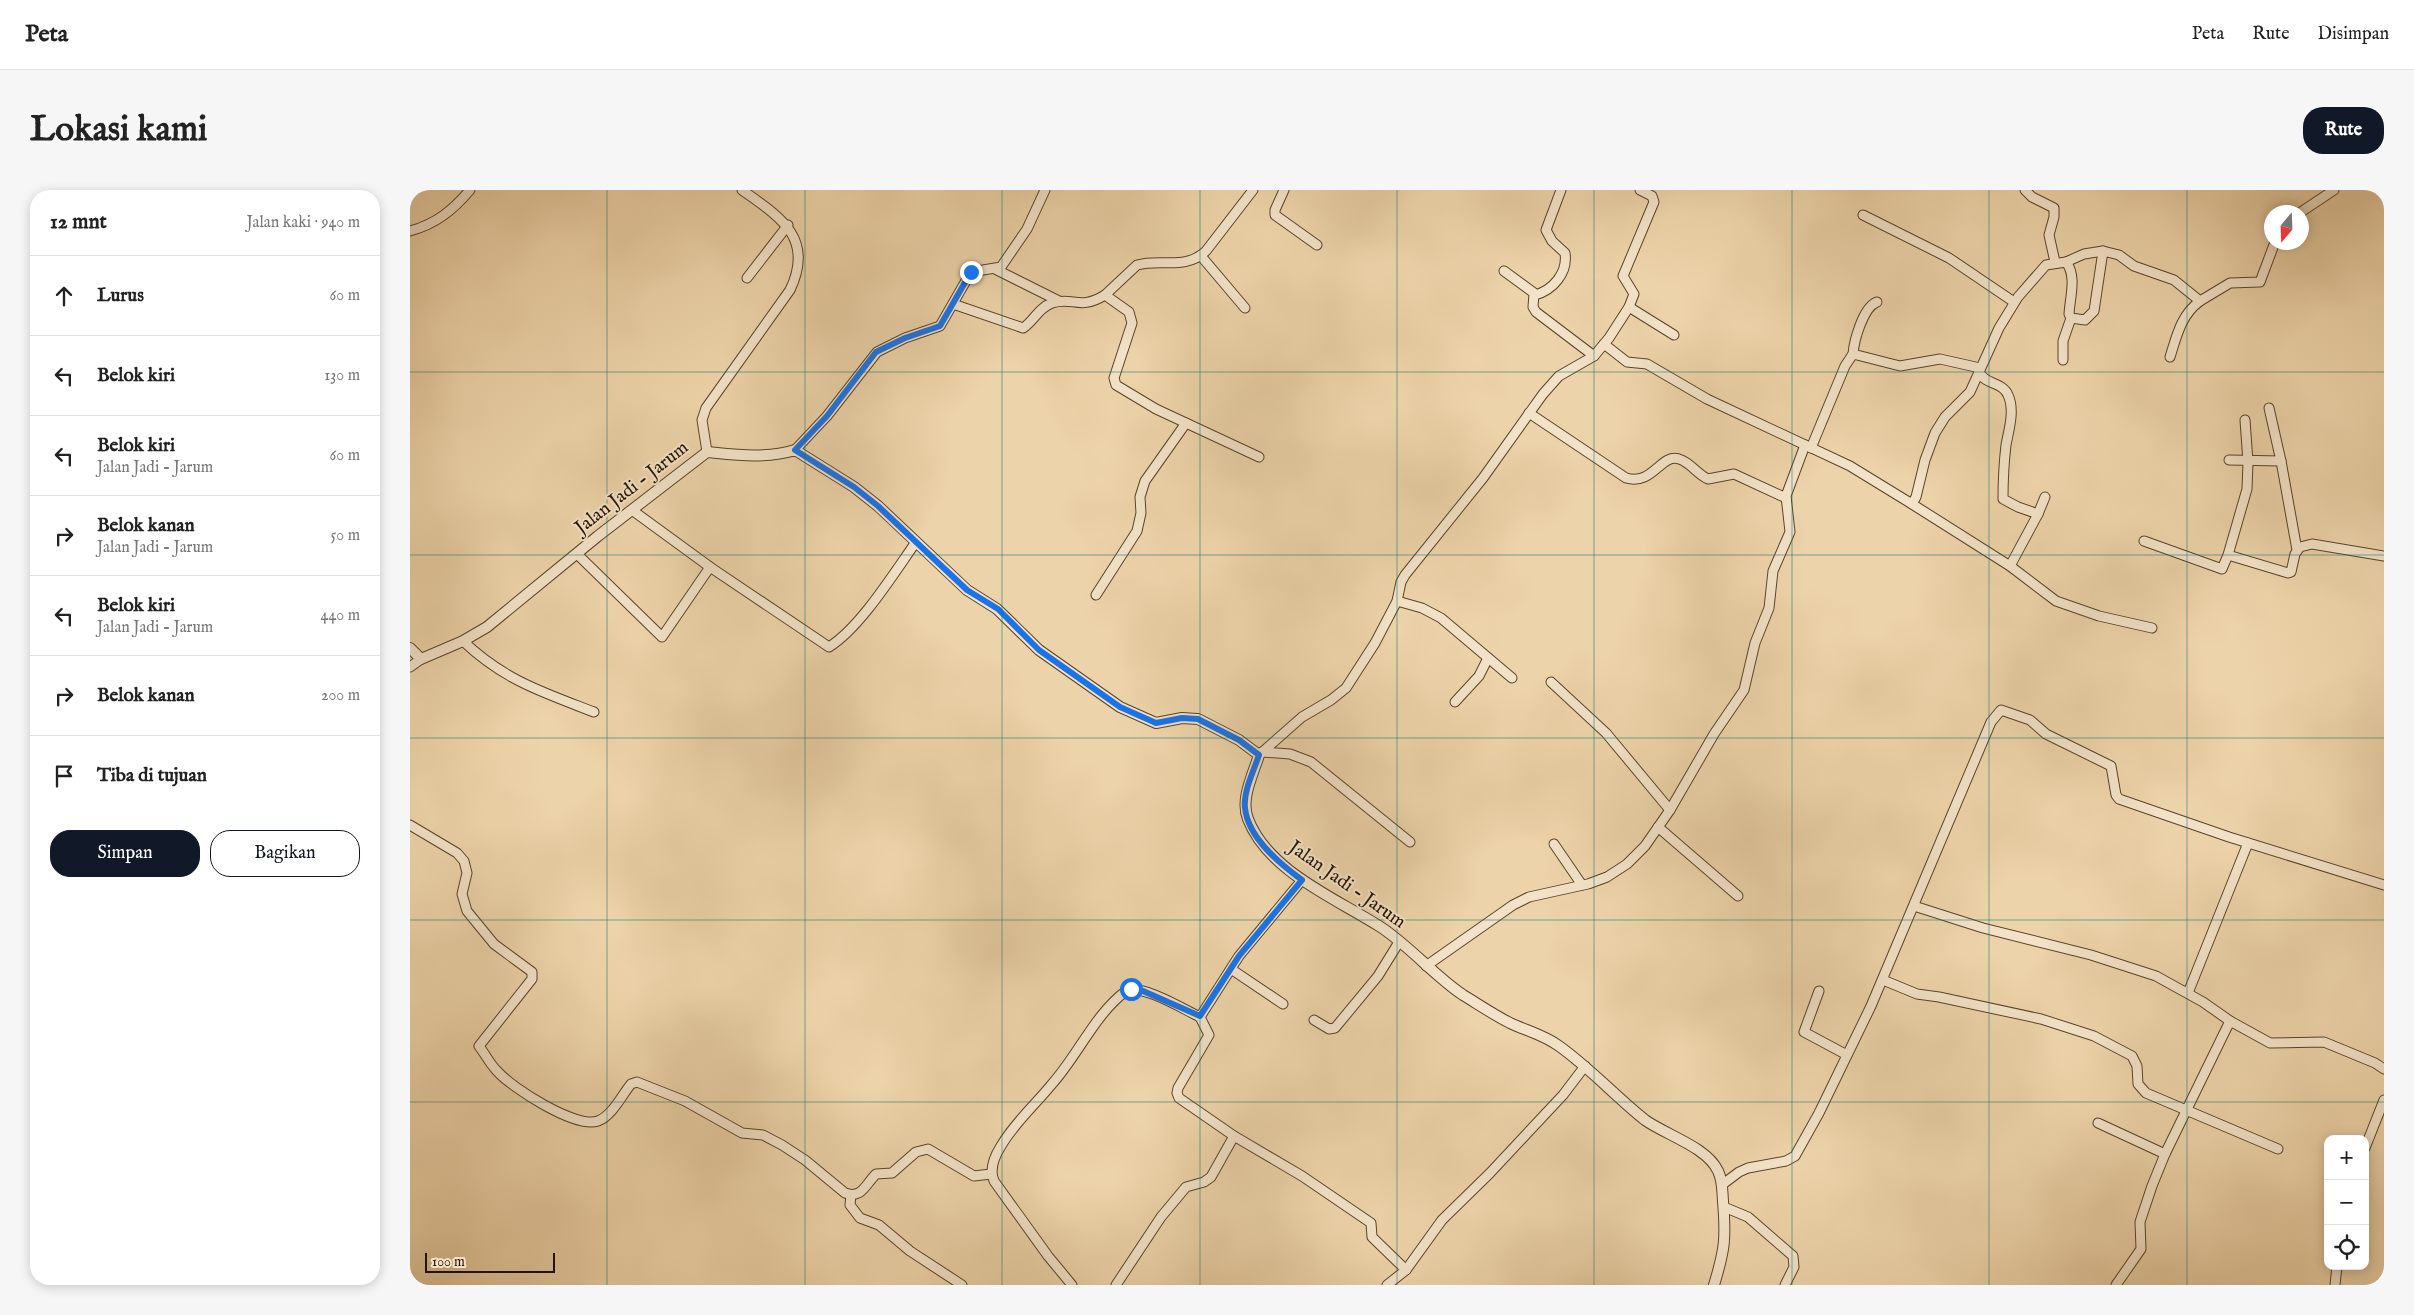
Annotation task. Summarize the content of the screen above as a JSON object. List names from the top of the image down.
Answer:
{
  "streets": {
    "street": ["Jalan Jadi - Jarum"]
  },
  "scale_bar": "100 m",
  "north": "bottom",
  "page": {
    "header": "Peta",
    "nav": ["Peta", "Rute", "Disimpan"],
    "buttons": [
      "Rute",
      ["Simpan", "Bagikan"]
    ],
    "title": "Lokasi kami",
    "heading": ["12 mnt", "Jalan kaki · 940 m"],
    "list": [
      ["Lurus", "60 m"],
      ["Belok kiri", "130 m"],
      ["Belok kiri", "Jalan Jadi - Jarum", "60 m"],
      ["Belok kanan", "Jalan Jadi - Jarum", "50 m"],
      ["Belok kiri", "Jalan Jadi - Jarum", "440 m"],
      ["Belok kanan", "200 m"],
      "Tiba di tujuan"
    ],
    "map_buttons": ["+", "−"],
    "scale": "100 m"
  }
}
